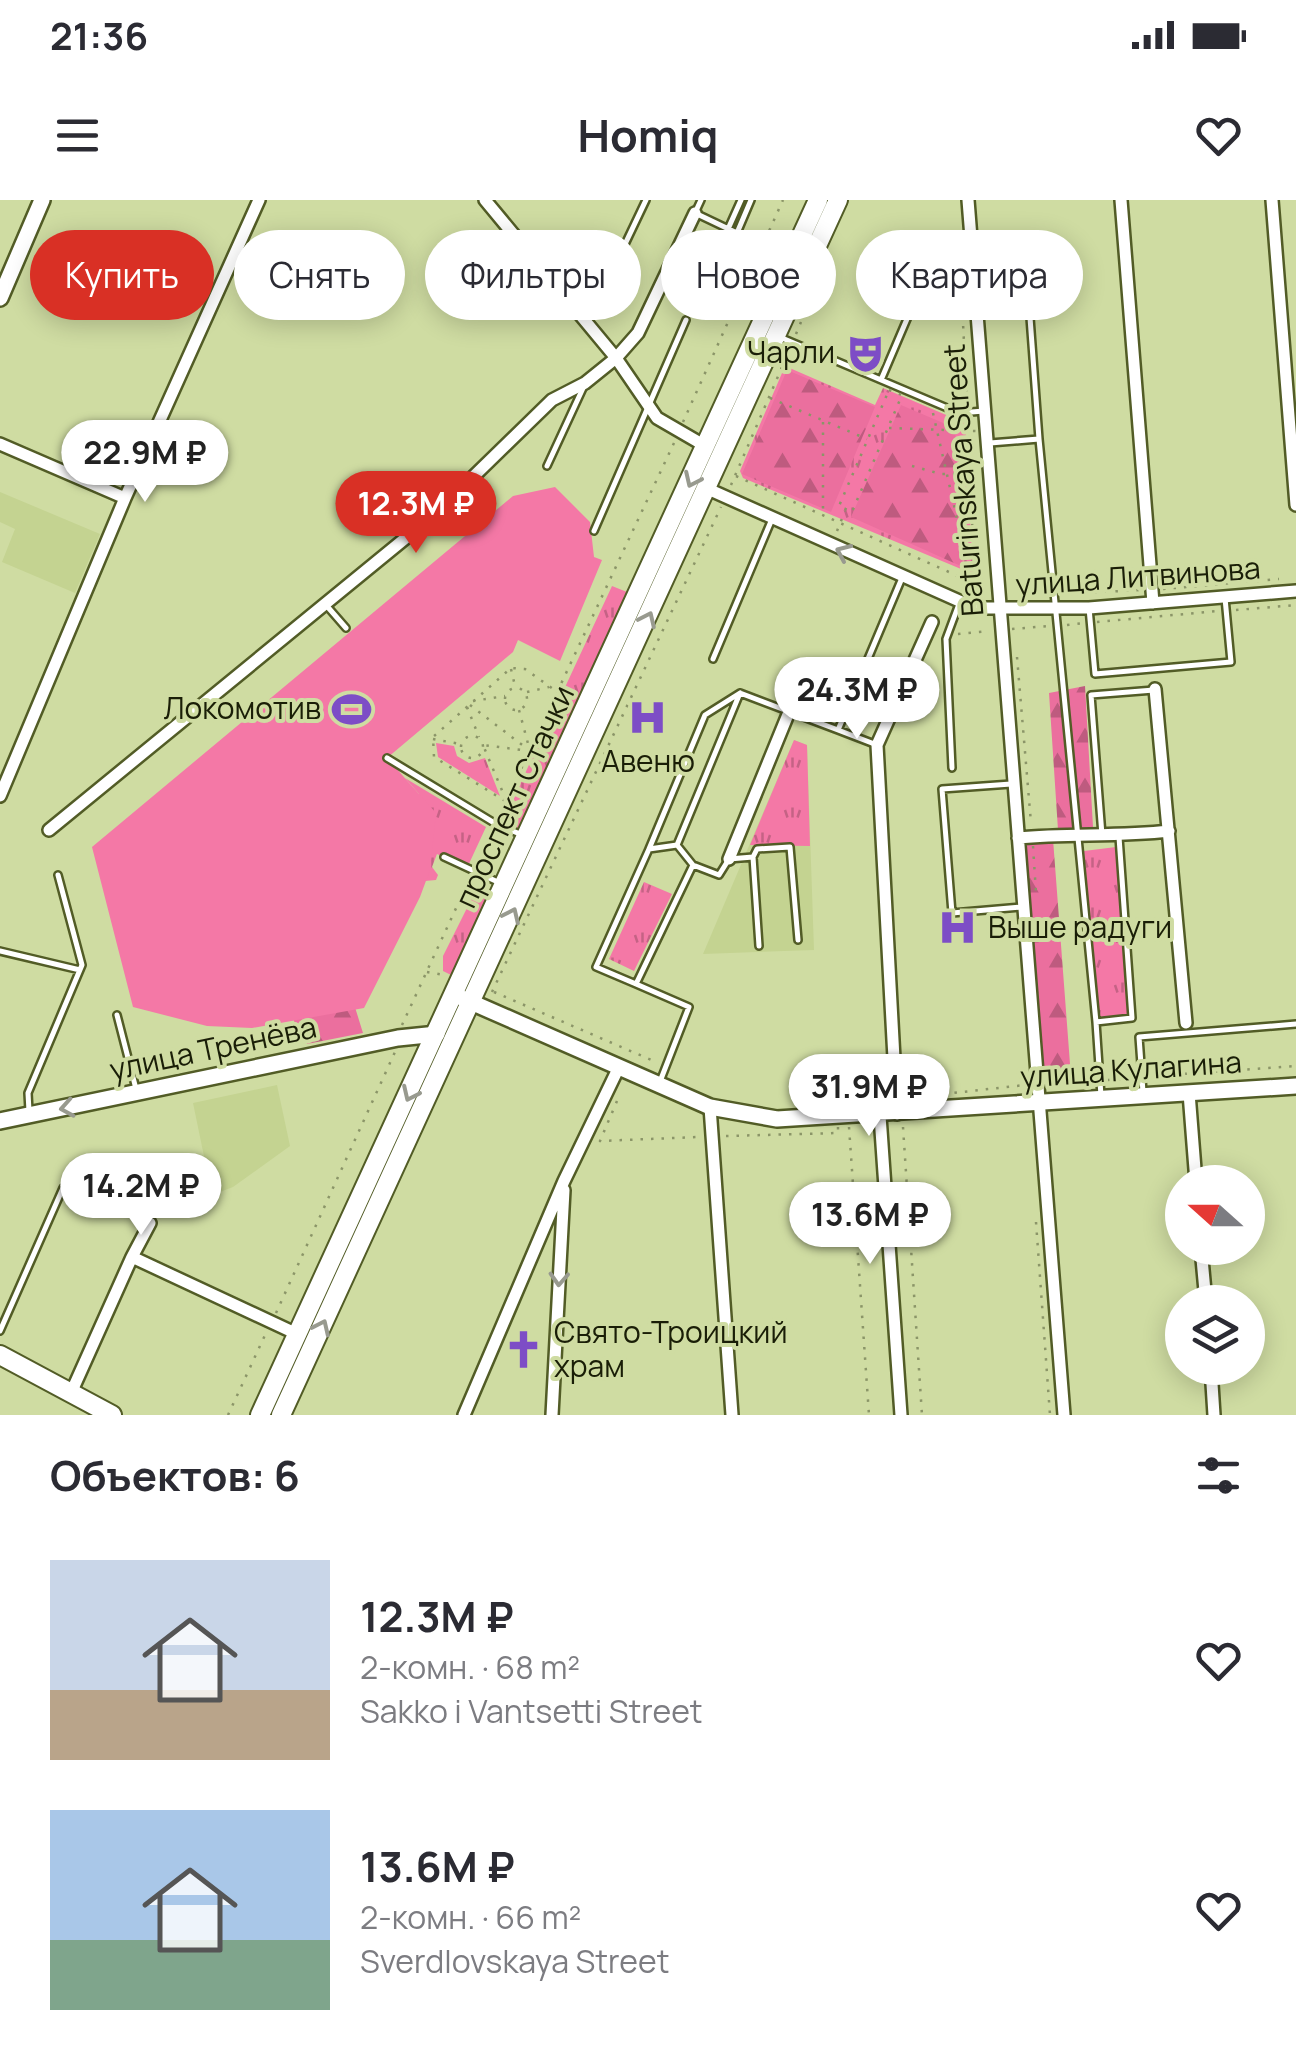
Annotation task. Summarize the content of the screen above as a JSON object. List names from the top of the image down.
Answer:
{
  "streets": {
    "main road": ["проспект Стачки"],
    "street": [
      "Baturinskaya Street",
      "улица Литвинова",
      "улица Тренёва",
      "улица Кулагина"
    ]
  },
  "crossings": [
    ["Baturinskaya Street", "улица Литвинова"],
    ["Baturinskaya Street", "улица Кулагина"],
    ["улица Литвинова", "проспект Стачки"],
    ["проспект Стачки", "улица Тренёва"],
    ["проспект Стачки", "улица Кулагина"]
  ],
  "places": {
    "theatre": ["Чарли"],
    "sports": ["Локомотив"],
    "hospital": ["Авеню", "Выше радуги"],
    "church": ["Свято-Троицкий храм"]
  },
  "north": "left",
  "page": {
    "status": "21:36",
    "header": "Homiq",
    "chip": [
      "Купить",
      "Снять",
      "Фильтры",
      "Новое",
      "Квартира"
    ],
    "price": [
      "22.9M ₽",
      "12.3M ₽",
      "24.3M ₽",
      "31.9M ₽",
      "14.2M ₽",
      "13.6M ₽"
    ],
    "heading": "Объектов: 6",
    "list": [
      {
        "name": "12.3M ₽",
        "note": "2-комн. · 68 m² · Sakko i Vantsetti Street"
      },
      {
        "name": "13.6M ₽",
        "note": "2-комн. · 66 m² · Sverdlovskaya Street"
      }
    ]
  }
}
